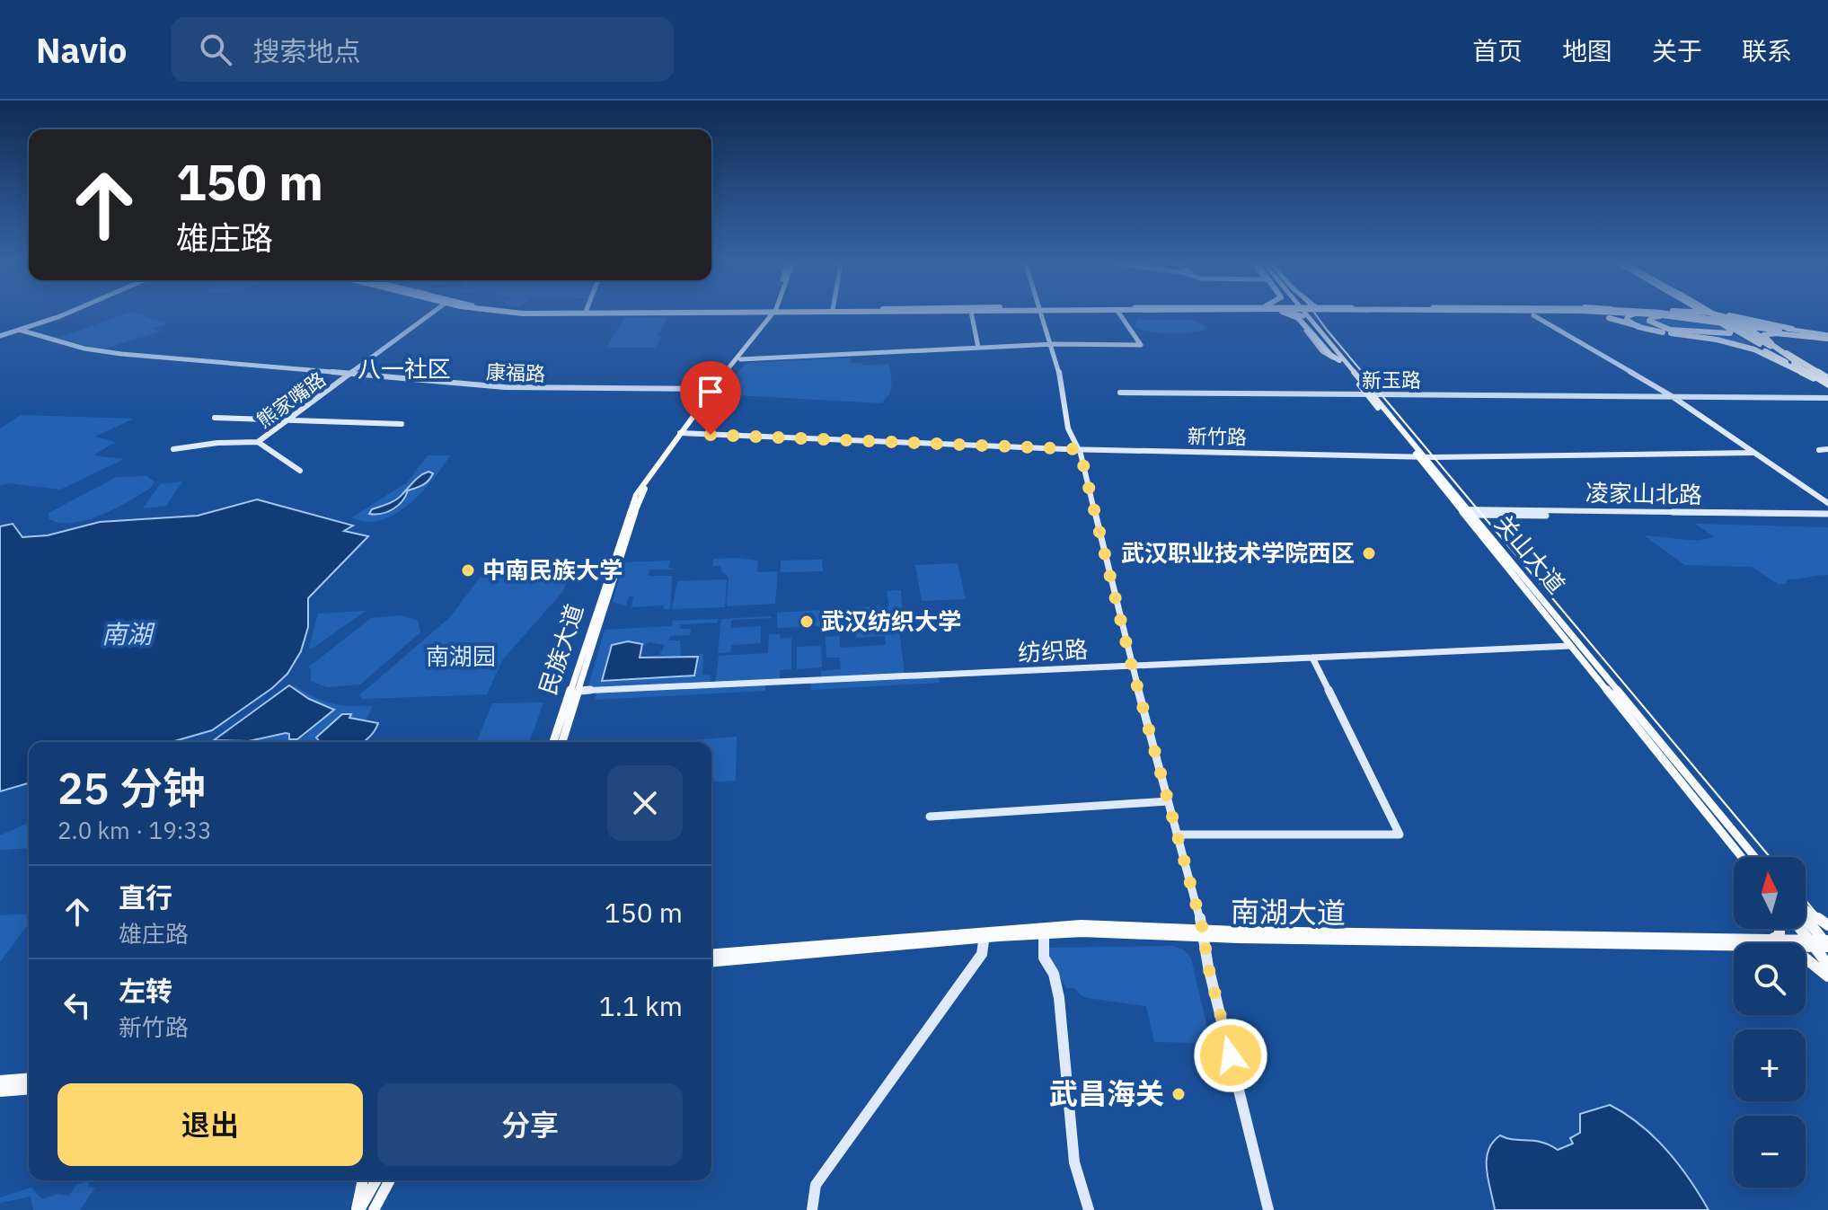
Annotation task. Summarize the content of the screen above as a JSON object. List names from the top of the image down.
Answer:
{
  "streets": {
    "main road": ["关山大道", "民族大道", "南湖大道"],
    "street": [
      "康福路",
      "新玉路",
      "熊家嘴路",
      "新竹路",
      "凌家山北路",
      "纺织路"
    ]
  },
  "crossings": [
    ["康福路", "熊家嘴路"],
    ["康福路", "民族大道"],
    ["新玉路", "关山大道"],
    ["新竹路", "关山大道"],
    ["新竹路", "民族大道"],
    ["凌家山北路", "关山大道"],
    ["关山大道", "纺织路"],
    ["民族大道", "纺织路"]
  ],
  "districts": ["八一社区"],
  "water": ["南湖"],
  "parks": ["南湖园"],
  "places": [
    "武汉职业技术学院西区",
    "中南民族大学",
    "武汉纺织大学",
    "武昌海关"
  ],
  "north": "top",
  "page": {
    "header": "Navio",
    "search": "搜索地点",
    "nav": [
      "首页",
      "地图",
      "关于",
      "联系"
    ],
    "turn": ["150 m", "雄庄路"],
    "heading": ["25 分钟", "2.0 km · 19:33"],
    "map_buttons": ["+", "−"],
    "list": [
      {
        "name": "直行",
        "note": "雄庄路",
        "value": "150 m"
      },
      {
        "name": "左转",
        "note": "新竹路",
        "value": "1.1 km"
      }
    ],
    "buttons": ["退出", "分享"]
  }
}
